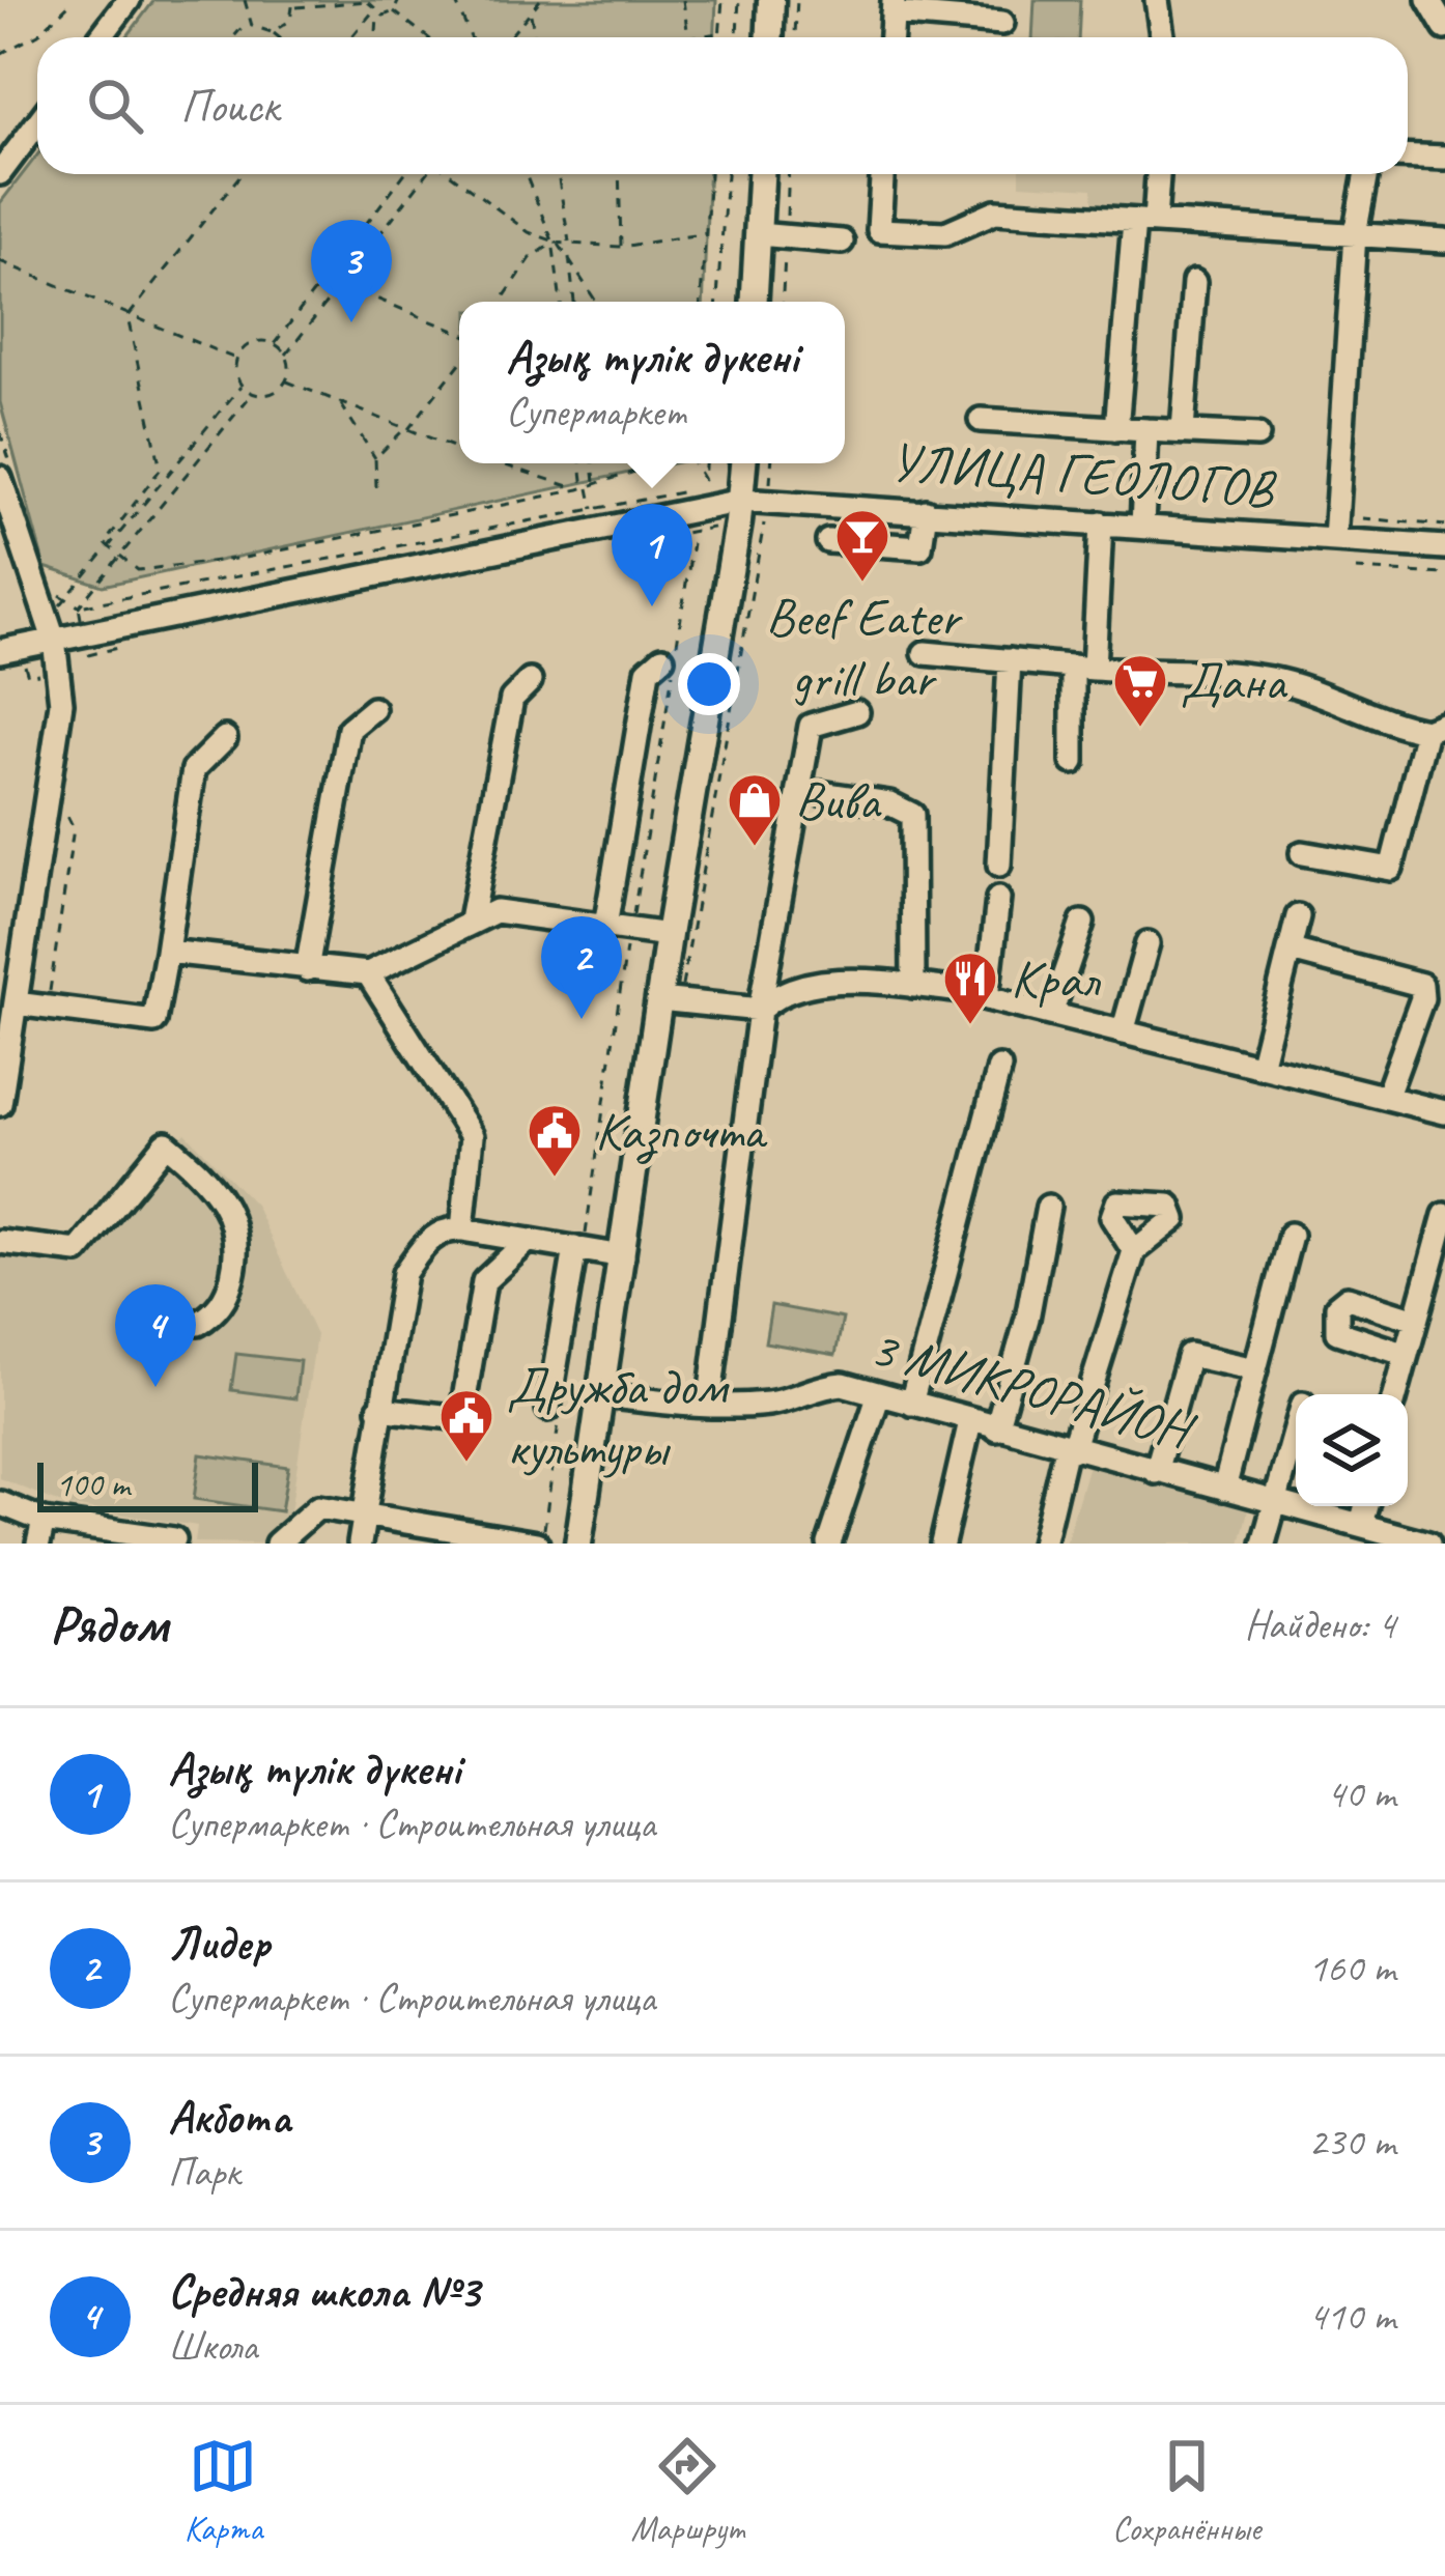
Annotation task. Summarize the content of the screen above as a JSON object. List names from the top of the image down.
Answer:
{
  "streets": {
    "street": ["УЛИЦА ГЕОЛОГОВ", "3 МИКРОРАЙОН"]
  },
  "places": {
    "bar": ["Beef Eater grill bar"],
    "supermarket": ["Дана"],
    "shop": ["Вива"],
    "restaurant": ["Крал"],
    "public building": ["Казпочта", "Дружба дом культуры"]
  },
  "scale_bar": "100 m",
  "page": {
    "search": "Поиск",
    "pins": [
      "3",
      "1",
      "2",
      "4"
    ],
    "popup": ["Азық түлік дүкені", "Супермаркет"],
    "scale": "100 m",
    "heading": ["Рядом", "Найдено: 4"],
    "list": [
      {
        "mark": "1",
        "name": "Азық түлік дүкені",
        "note": "Супермаркет · Строительная улица",
        "value": "40 m"
      },
      {
        "mark": "2",
        "name": "Лидер",
        "note": "Супермаркет · Строительная улица",
        "value": "160 m"
      },
      {
        "mark": "3",
        "name": "Акбота",
        "note": "Парк",
        "value": "230 m"
      },
      {
        "mark": "4",
        "name": "Средняя школа №3",
        "note": "Школа",
        "value": "410 m"
      }
    ],
    "nav": ["Карта", "Маршрут", "Сохранённые"]
  }
}
